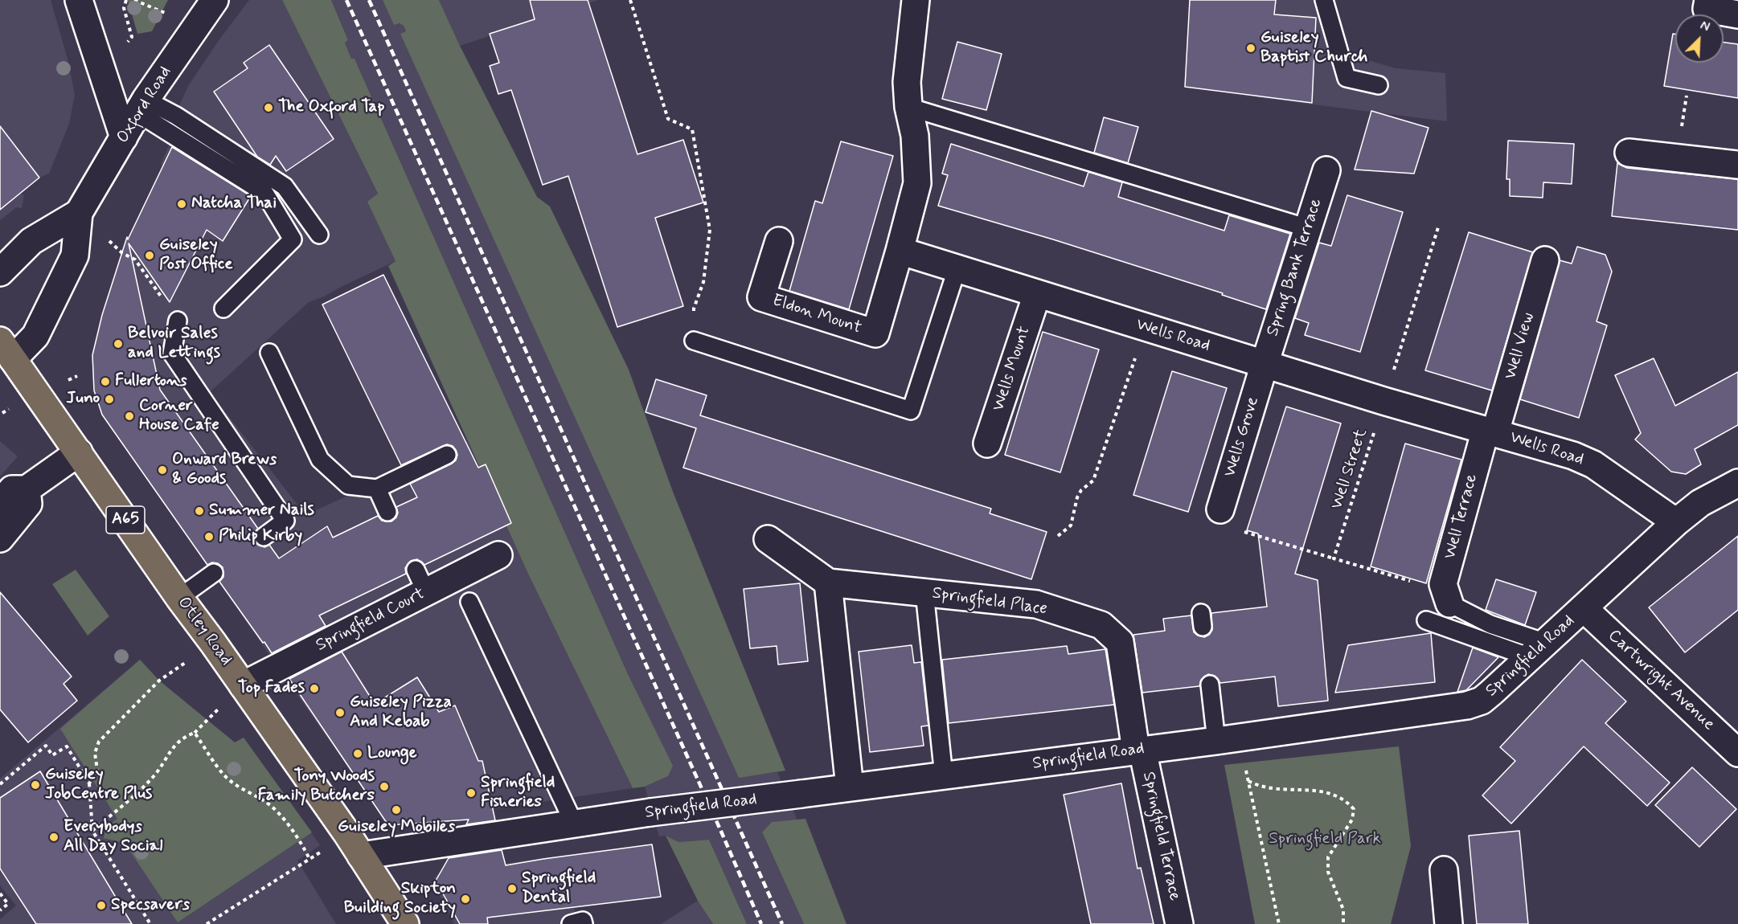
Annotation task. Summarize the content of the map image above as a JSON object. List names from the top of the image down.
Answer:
{
  "streets": {
    "main road": ["A65", "Otley Road"],
    "street": [
      "Oxford Road",
      "Spring Bank Terrace",
      "Eldon Mount",
      "Wells Road",
      "Well View",
      "Wells Mount",
      "Wells Grove",
      "Well Terrace",
      "Springfield Place",
      "Springfield Court",
      "Springfield Road",
      "Cartwright Avenue",
      "Springfield Terrace"
    ],
    "path": ["Well Street"]
  },
  "crossings": [
    ["Oxford Road", "Otley Road"],
    ["Spring Bank Terrace", "Wells Road"],
    ["Spring Bank Terrace", "Wells Grove"],
    ["Eldon Mount", "Wells Road"],
    ["Wells Road", "Well View"],
    ["Wells Road", "Wells Mount"],
    ["Wells Road", "Wells Grove"],
    ["Wells Road", "Well Street"],
    ["Wells Road", "Well Terrace"],
    ["Wells Road", "Springfield Road"],
    ["Well View", "Well Terrace"],
    ["Springfield Place", "Springfield Road"],
    ["Springfield Place", "Springfield Terrace"],
    ["Springfield Court", "Otley Road"],
    ["Otley Road", "Springfield Road"],
    ["Springfield Road", "Cartwright Avenue"],
    ["Springfield Road", "Springfield Terrace"]
  ],
  "parks": ["Springfield Park"],
  "places": [
    "Guiseley Baptist Church",
    "The Oxford Tap",
    "Natcha Thai",
    "Guiseley Post Office",
    "Belvoir Sales and Lettings",
    "Fullertons",
    "Juno",
    "Corner House Cafe",
    "Onward Brews & Goods",
    "Summer Nails",
    "Philip Kirby",
    "Top Fades",
    "Guiseley Pizza And Kebab",
    "Lounge",
    "Guiseley JobCentre Plus",
    "Tony Woods Family Butchers",
    "Springfield Fisheries",
    "Guiseley Mobiles",
    "Everybodys All Day Social",
    "Springfield Dental",
    "Skipton Building Society",
    "Specsavers"
  ],
  "north": "top right"
}
